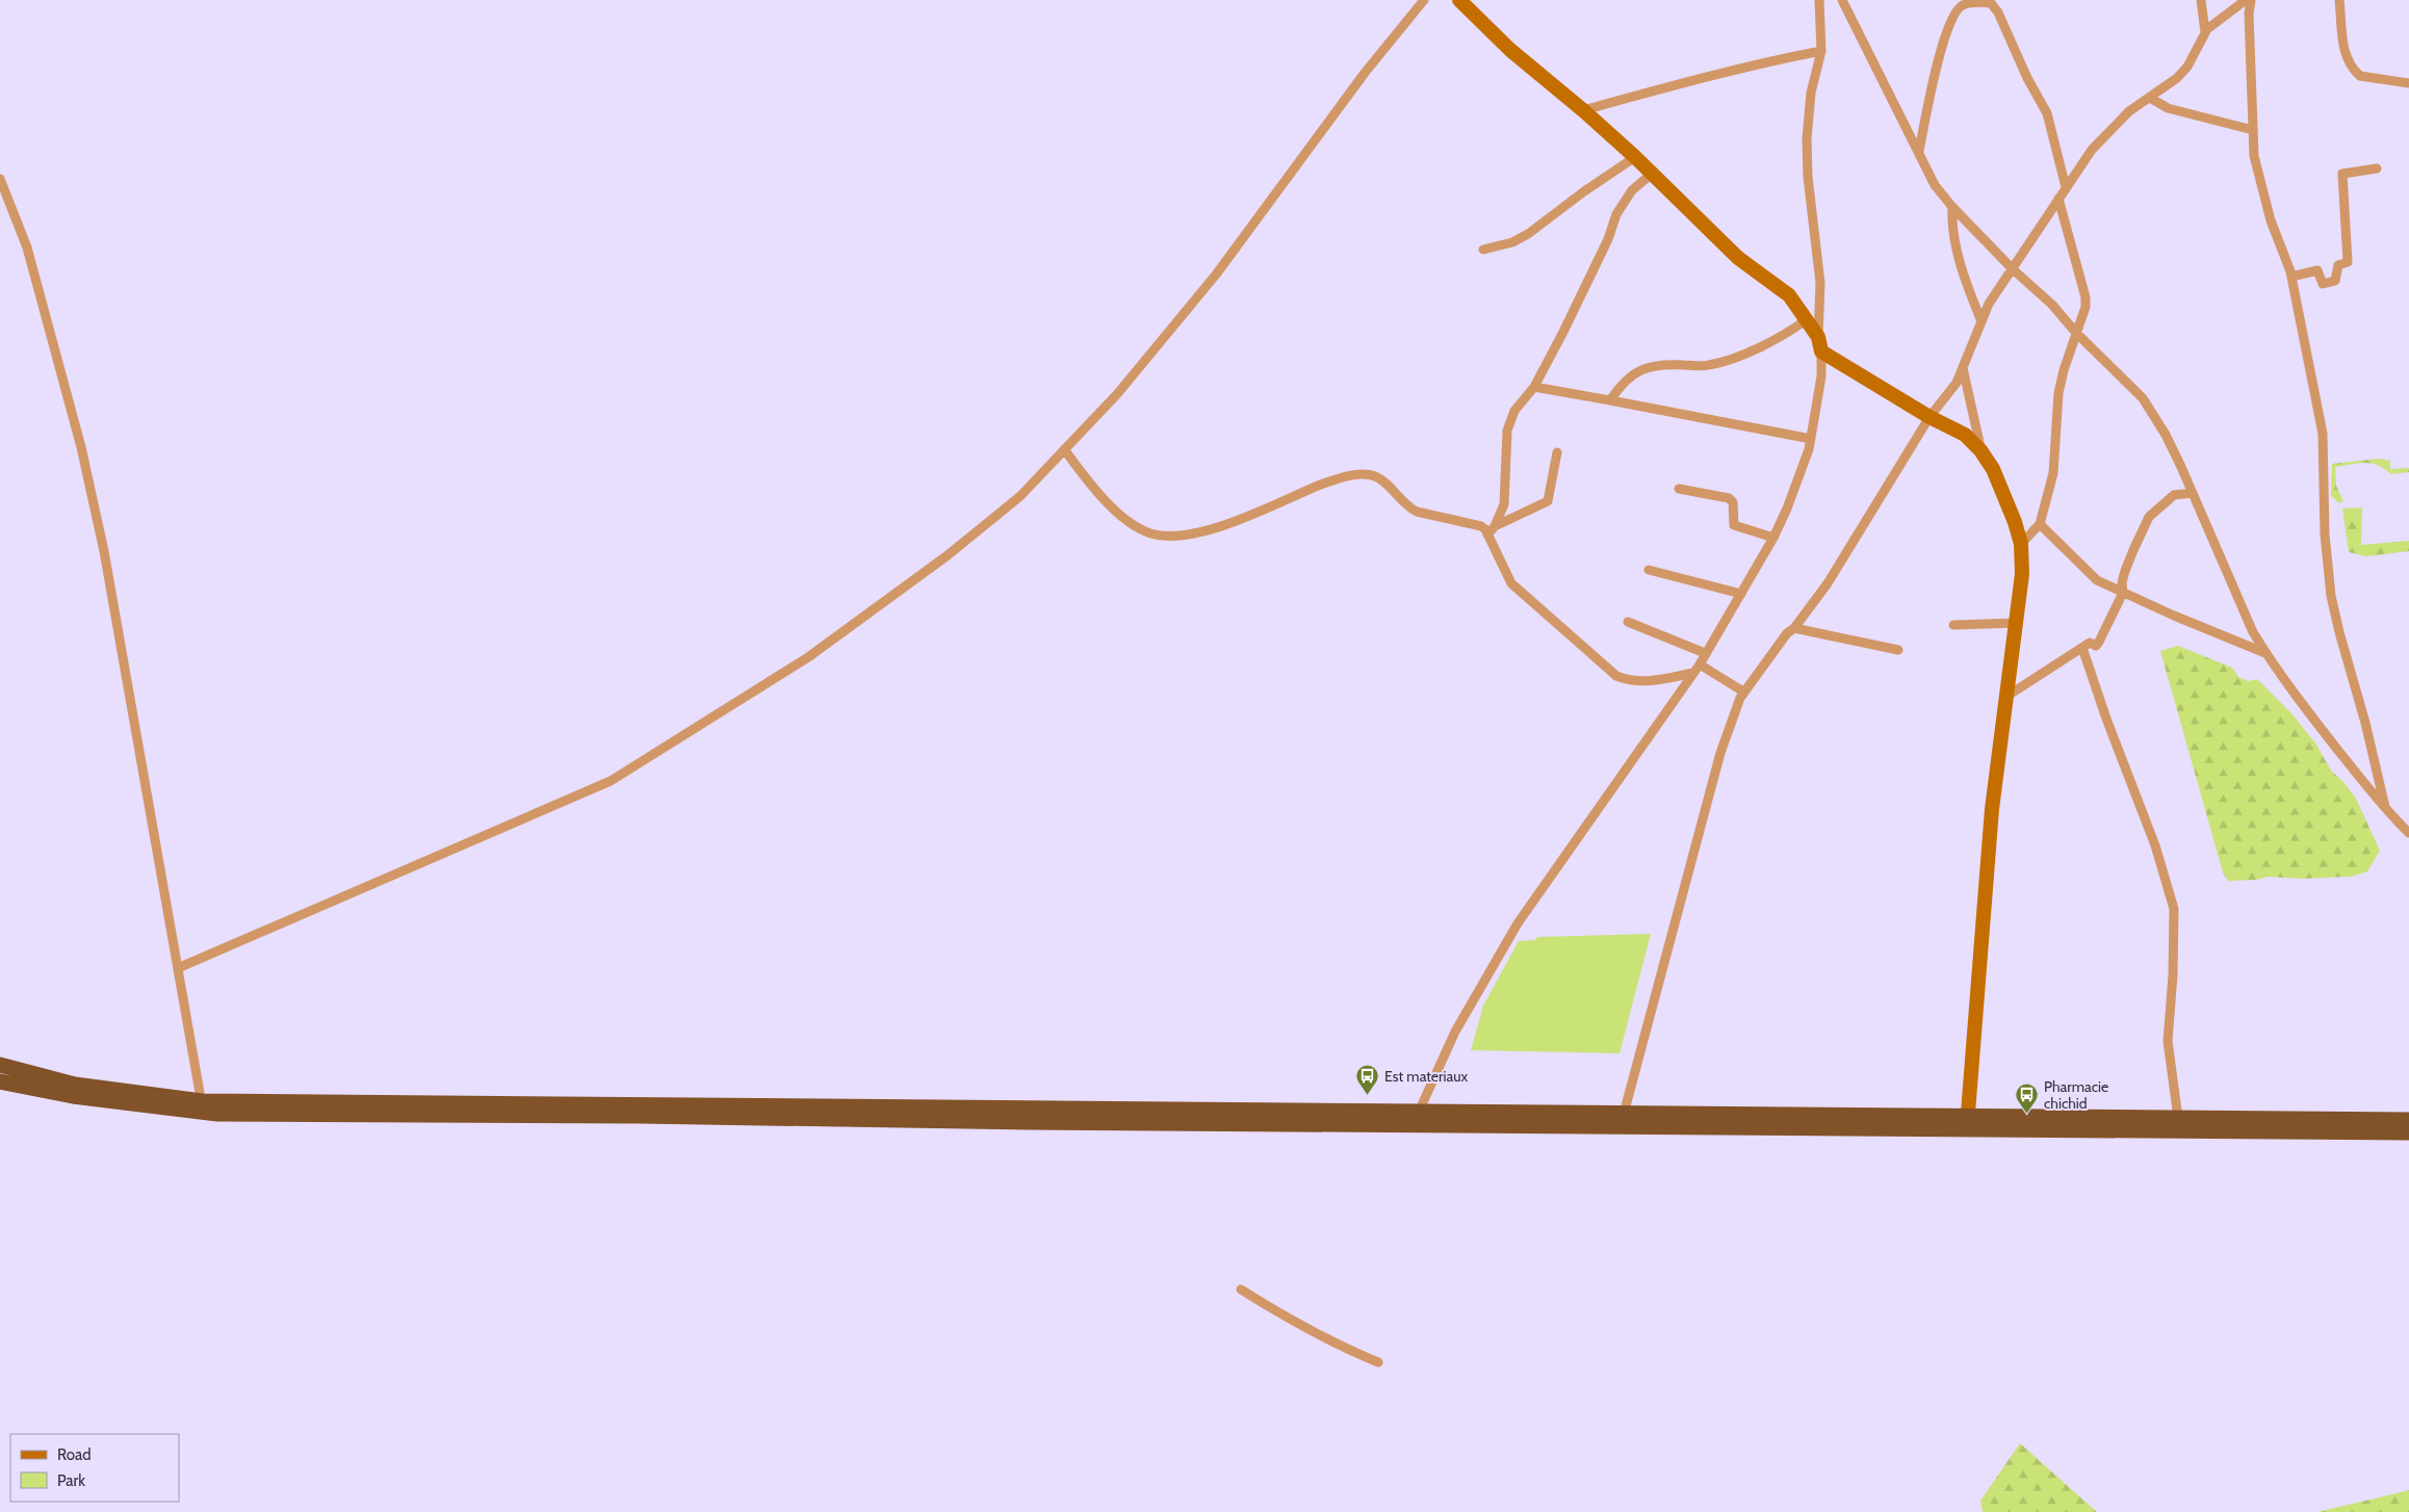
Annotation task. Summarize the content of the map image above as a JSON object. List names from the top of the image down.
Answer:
{
  "places": {
    "bus stop": ["Est materiaux", "Pharmacie chichid"]
  },
  "legend": ["Road", "Park"]
}
